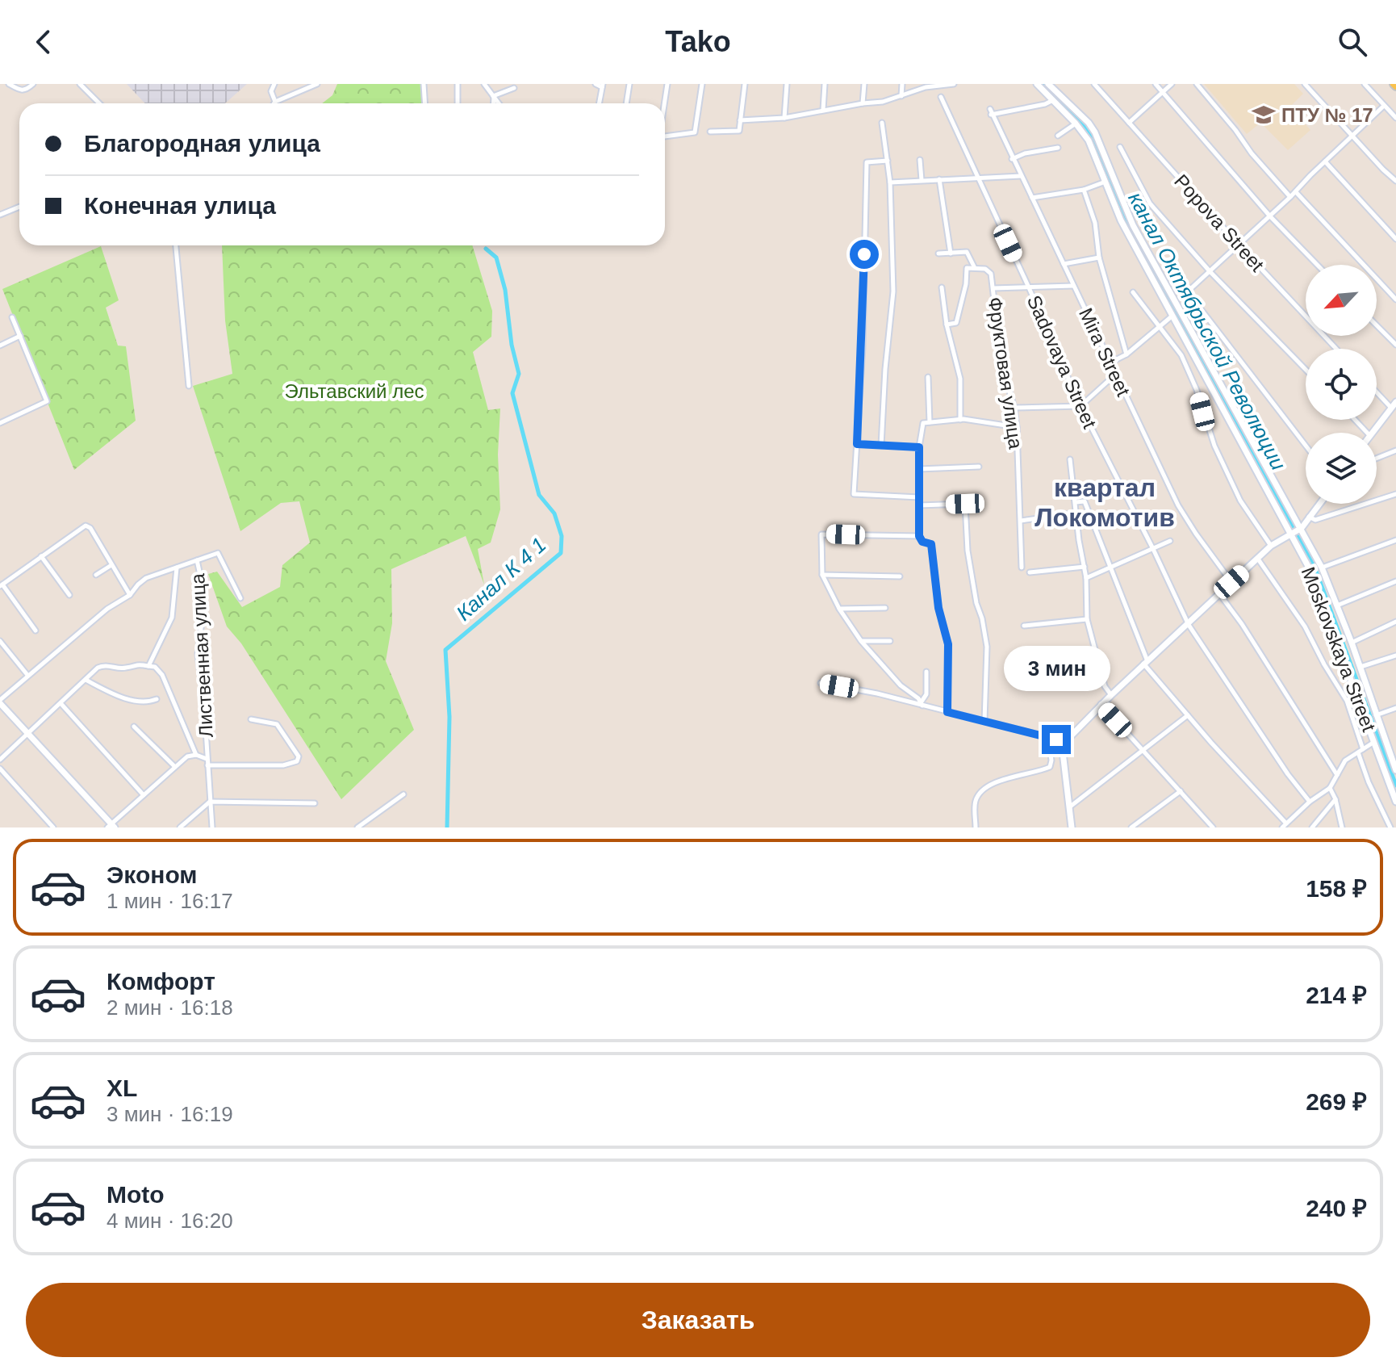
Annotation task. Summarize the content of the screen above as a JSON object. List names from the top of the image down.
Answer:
{
  "streets": {
    "main road": ["Moskovskaya Street"],
    "street": [
      "Popova Street",
      "Mira Street",
      "Sadovaya Street",
      "Фруктовая улица",
      "Лиственная улица"
    ]
  },
  "crossings": [
    ["Mira Street", "Moskovskaya Street"]
  ],
  "districts": ["квартал Локомотив"],
  "water": ["канал Октябрьской Революции", "Канал К 4 1"],
  "parks": ["Эльтавский лес"],
  "places": {
    "school or university": ["ПТУ № 17"]
  },
  "north": "bottom left",
  "page": {
    "header": "Tako",
    "banner": ["Благородная улица", "Конечная улица"],
    "bubble": "3 мин",
    "list": [
      {
        "name": "Эконом",
        "note": "1 мин · 16:17",
        "value": "158 ₽"
      },
      {
        "name": "Комфорт",
        "note": "2 мин · 16:18",
        "value": "214 ₽"
      },
      {
        "name": "XL",
        "note": "3 мин · 16:19",
        "value": "269 ₽"
      },
      {
        "name": "Moto",
        "note": "4 мин · 16:20",
        "value": "240 ₽"
      }
    ],
    "buttons": "Заказать"
  }
}
